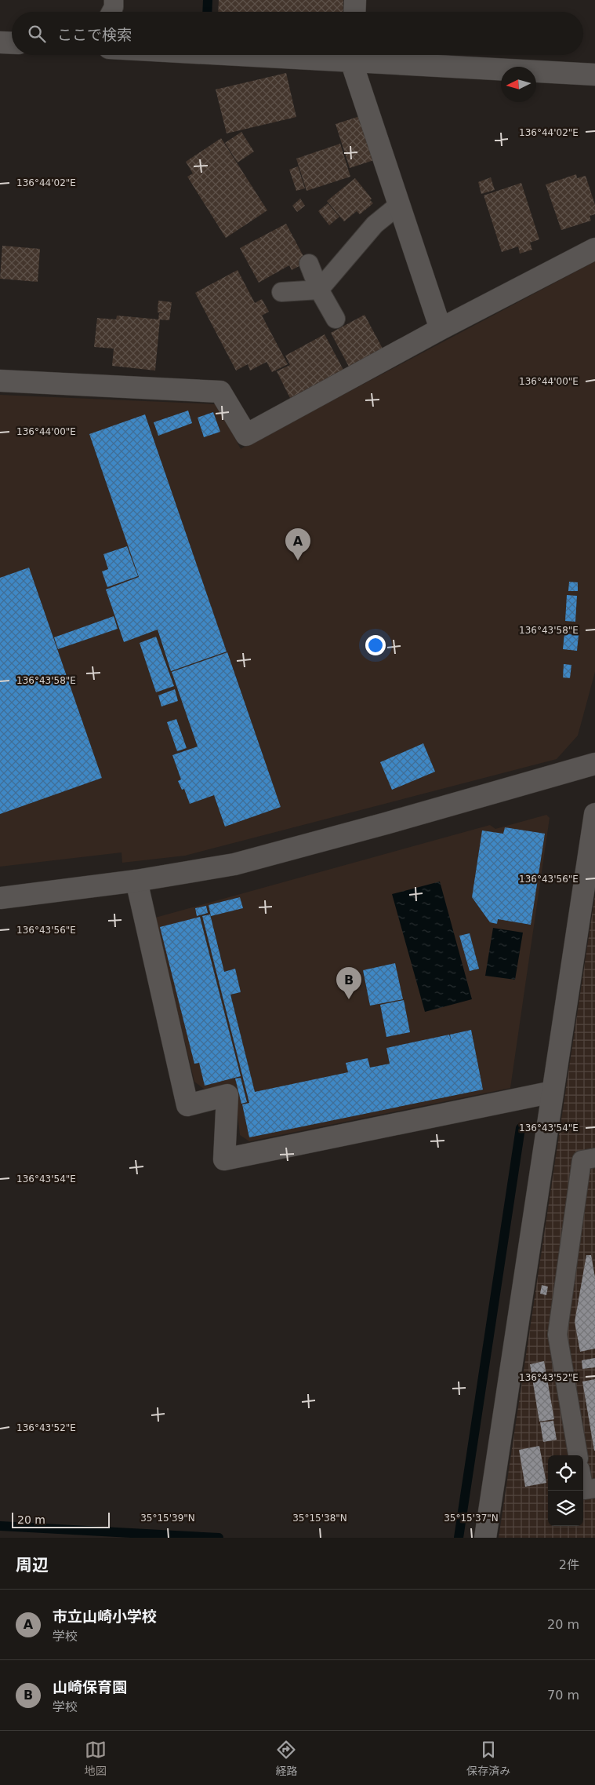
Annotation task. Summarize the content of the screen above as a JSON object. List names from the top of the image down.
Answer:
{
  "scale_bar": "20 m",
  "north": "left",
  "page": {
    "search": "ここで検索",
    "pins": ["A", "B"],
    "scale": "20 m",
    "heading": ["周辺", "2件"],
    "list": [
      {
        "mark": "A",
        "name": "市立山崎小学校",
        "note": "学校",
        "value": "20 m"
      },
      {
        "mark": "B",
        "name": "山崎保育園",
        "note": "学校",
        "value": "70 m"
      }
    ],
    "nav": ["地図", "経路", "保存済み"]
  },
  "coordinates": [
    "136°44'02\"E",
    "136°44'00\"E",
    "136°43'58\"E",
    "136°43'56\"E",
    "136°43'54\"E",
    "136°43'52\"E",
    "35°15'39\"N",
    "35°15'38\"N",
    "35°15'37\"N"
  ]
}
